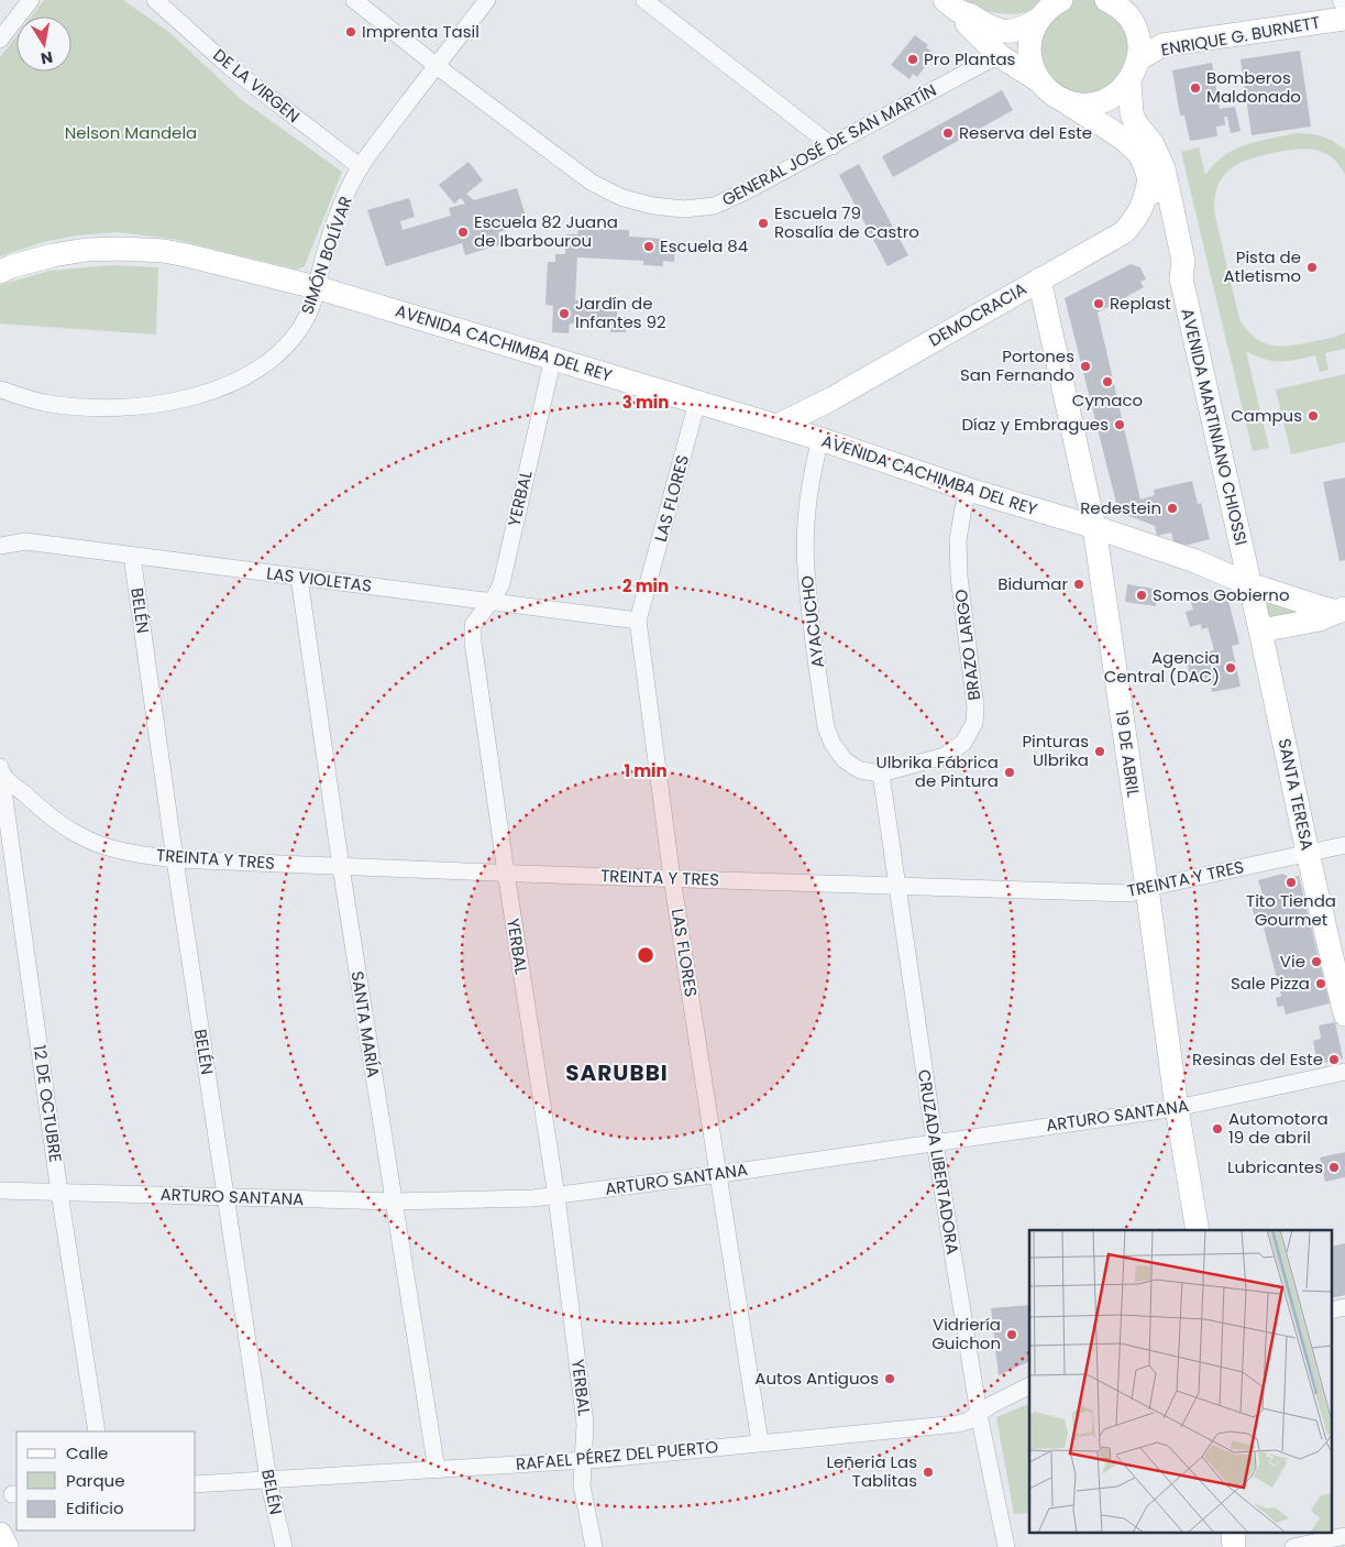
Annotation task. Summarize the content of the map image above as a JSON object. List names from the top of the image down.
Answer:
{
  "streets": {
    "street": [
      "ENRIQUE G. BURNETT",
      "DE LA VIRGEN",
      "GENERAL JOSÉ DE SAN MARTÍN",
      "SIMÓN BOLÍVAR",
      "DEMOCRACIA",
      "AVENIDA CACHIMBA DEL REY",
      "AVENIDA MARTINIANO CHIOSSI",
      "YERBAL",
      "LAS FLORES",
      "LAS VIOLETAS",
      "BELÉN",
      "AYACUCHO",
      "BRAZO LARGO",
      "19 DE ABRIL",
      "SANTA TERESA",
      "TREINTA Y TRES",
      "SANTA MARÍA",
      "12 DE OCTUBRE",
      "ARTURO SANTANA",
      "CRUZADA LIBERTADORA",
      "RAFAEL PÉREZ DEL PUERTO"
    ]
  },
  "crossings": [
    ["DE LA VIRGEN", "SIMÓN BOLÍVAR"],
    ["GENERAL JOSÉ DE SAN MARTÍN", "SIMÓN BOLÍVAR"],
    ["GENERAL JOSÉ DE SAN MARTÍN", "AVENIDA MARTINIANO CHIOSSI"],
    ["SIMÓN BOLÍVAR", "AVENIDA CACHIMBA DEL REY"],
    ["DEMOCRACIA", "AVENIDA CACHIMBA DEL REY"],
    ["DEMOCRACIA", "AVENIDA MARTINIANO CHIOSSI"],
    ["DEMOCRACIA", "19 DE ABRIL"],
    ["AVENIDA CACHIMBA DEL REY", "AVENIDA MARTINIANO CHIOSSI"],
    ["AVENIDA CACHIMBA DEL REY", "YERBAL"],
    ["AVENIDA CACHIMBA DEL REY", "LAS FLORES"],
    ["AVENIDA CACHIMBA DEL REY", "AYACUCHO"],
    ["AVENIDA CACHIMBA DEL REY", "BRAZO LARGO"],
    ["AVENIDA CACHIMBA DEL REY", "19 DE ABRIL"],
    ["AVENIDA CACHIMBA DEL REY", "SANTA TERESA"],
    ["AVENIDA MARTINIANO CHIOSSI", "SANTA TERESA"],
    ["YERBAL", "LAS VIOLETAS"],
    ["YERBAL", "TREINTA Y TRES"],
    ["YERBAL", "ARTURO SANTANA"],
    ["YERBAL", "RAFAEL PÉREZ DEL PUERTO"],
    ["LAS FLORES", "LAS VIOLETAS"],
    ["LAS FLORES", "TREINTA Y TRES"],
    ["LAS FLORES", "ARTURO SANTANA"],
    ["LAS FLORES", "RAFAEL PÉREZ DEL PUERTO"],
    ["LAS VIOLETAS", "BELÉN"],
    ["LAS VIOLETAS", "SANTA MARÍA"],
    ["BELÉN", "TREINTA Y TRES"],
    ["BELÉN", "ARTURO SANTANA"],
    ["BELÉN", "RAFAEL PÉREZ DEL PUERTO"],
    ["AYACUCHO", "BRAZO LARGO"],
    ["AYACUCHO", "CRUZADA LIBERTADORA"],
    ["BRAZO LARGO", "CRUZADA LIBERTADORA"],
    ["19 DE ABRIL", "TREINTA Y TRES"],
    ["19 DE ABRIL", "ARTURO SANTANA"],
    ["SANTA TERESA", "TREINTA Y TRES"],
    ["TREINTA Y TRES", "SANTA MARÍA"],
    ["TREINTA Y TRES", "12 DE OCTUBRE"],
    ["TREINTA Y TRES", "CRUZADA LIBERTADORA"],
    ["SANTA MARÍA", "ARTURO SANTANA"],
    ["SANTA MARÍA", "RAFAEL PÉREZ DEL PUERTO"],
    ["12 DE OCTUBRE", "ARTURO SANTANA"],
    ["ARTURO SANTANA", "CRUZADA LIBERTADORA"],
    ["CRUZADA LIBERTADORA", "RAFAEL PÉREZ DEL PUERTO"]
  ],
  "districts": ["SARUBBI"],
  "parks": ["Nelson Mandela"],
  "places": [
    "Imprenta Tasil",
    "Pro Plantas",
    "Bomberos Maldonado",
    "Reserva del Este",
    "Escuela 79 Rosalía de Castro",
    "Escuela 82 Juana de Ibarbourou",
    "Escuela 84",
    "Pista de Atletismo",
    "Replast",
    "Jardín de Infantes 92",
    "Portones San Fernando",
    "Cymaco",
    "Campus",
    "Díaz y Embragues",
    "Redestein",
    "Bidumar",
    "Somos Gobierno",
    "Agencia Central (DAC)",
    "Pinturas Ulbrika",
    "Ulbrika Fábrica de Pintura",
    "Tito Tienda Gourmet",
    "Vie",
    "Sale Pizza",
    "Resinas del Este",
    "Automotora 19 de abril",
    "Lubricantes",
    "Vidriería Guichon",
    "Autos Antiguos",
    "Leñeria Las Tablitas"
  ],
  "legend": ["Calle", "Parque", "Edificio"],
  "north": "bottom",
  "rings": ["3 min", "2 min", "1 min"]
}
